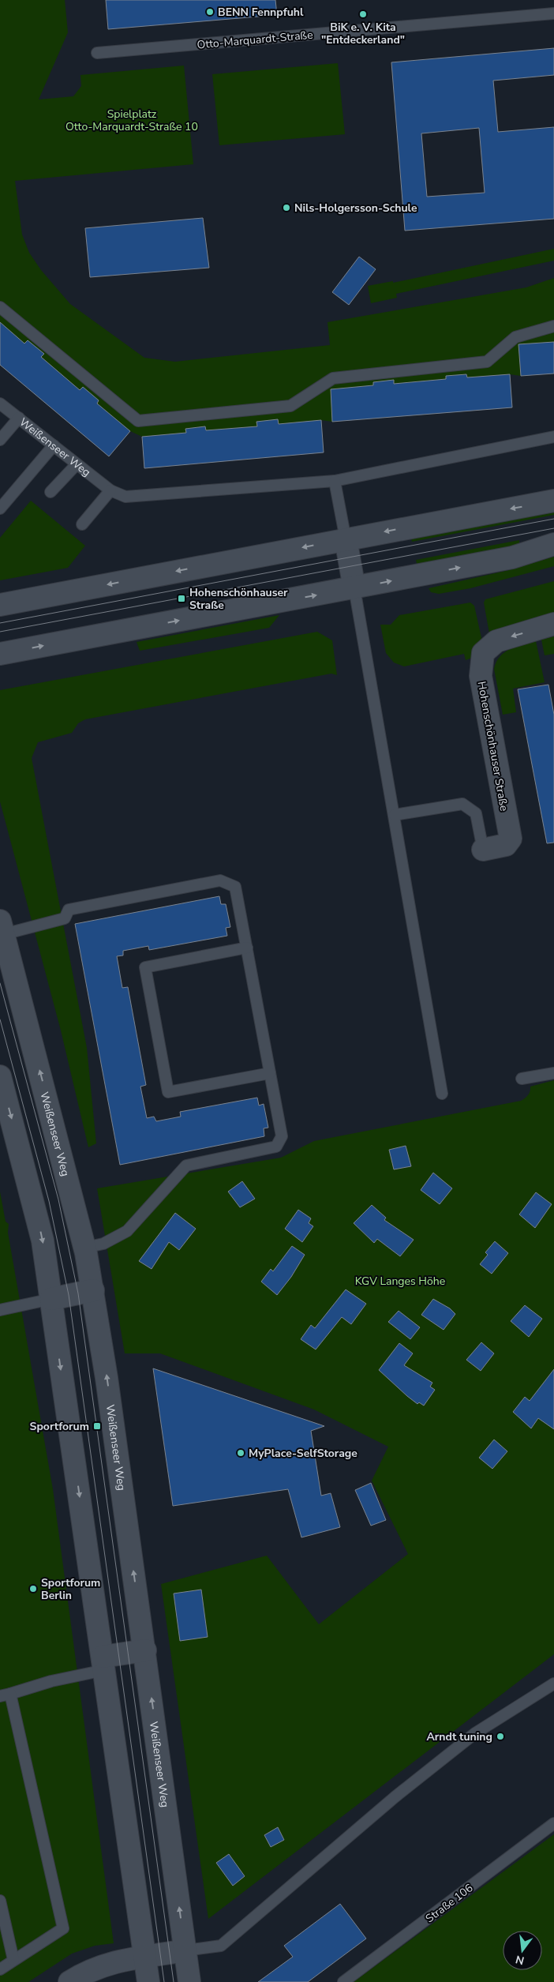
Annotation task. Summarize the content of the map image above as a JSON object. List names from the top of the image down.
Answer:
{
  "streets": {
    "main road": ["Weißenseer Weg", "Hohenschönhauser Straße"],
    "lane": ["Otto-Marquardt-Straße", "Straße 106"]
  },
  "one_way": ["Weißenseer Weg"],
  "parks": ["Spielplatz Otto-Marquardt-Straße 10", "KGV Langes Höhe"],
  "places": {
    "other": [
      "BENN Fennpfuhl",
      "BiK e. V. Kita \"Entdeckerland\"",
      "Nils-Holgersson-Schule",
      "MyPlace-SelfStorage",
      "Sportforum Berlin",
      "Arndt tuning"
    ],
    "transit": ["Hohenschönhauser Straße", "Sportforum"]
  },
  "north": "bottom"
}
